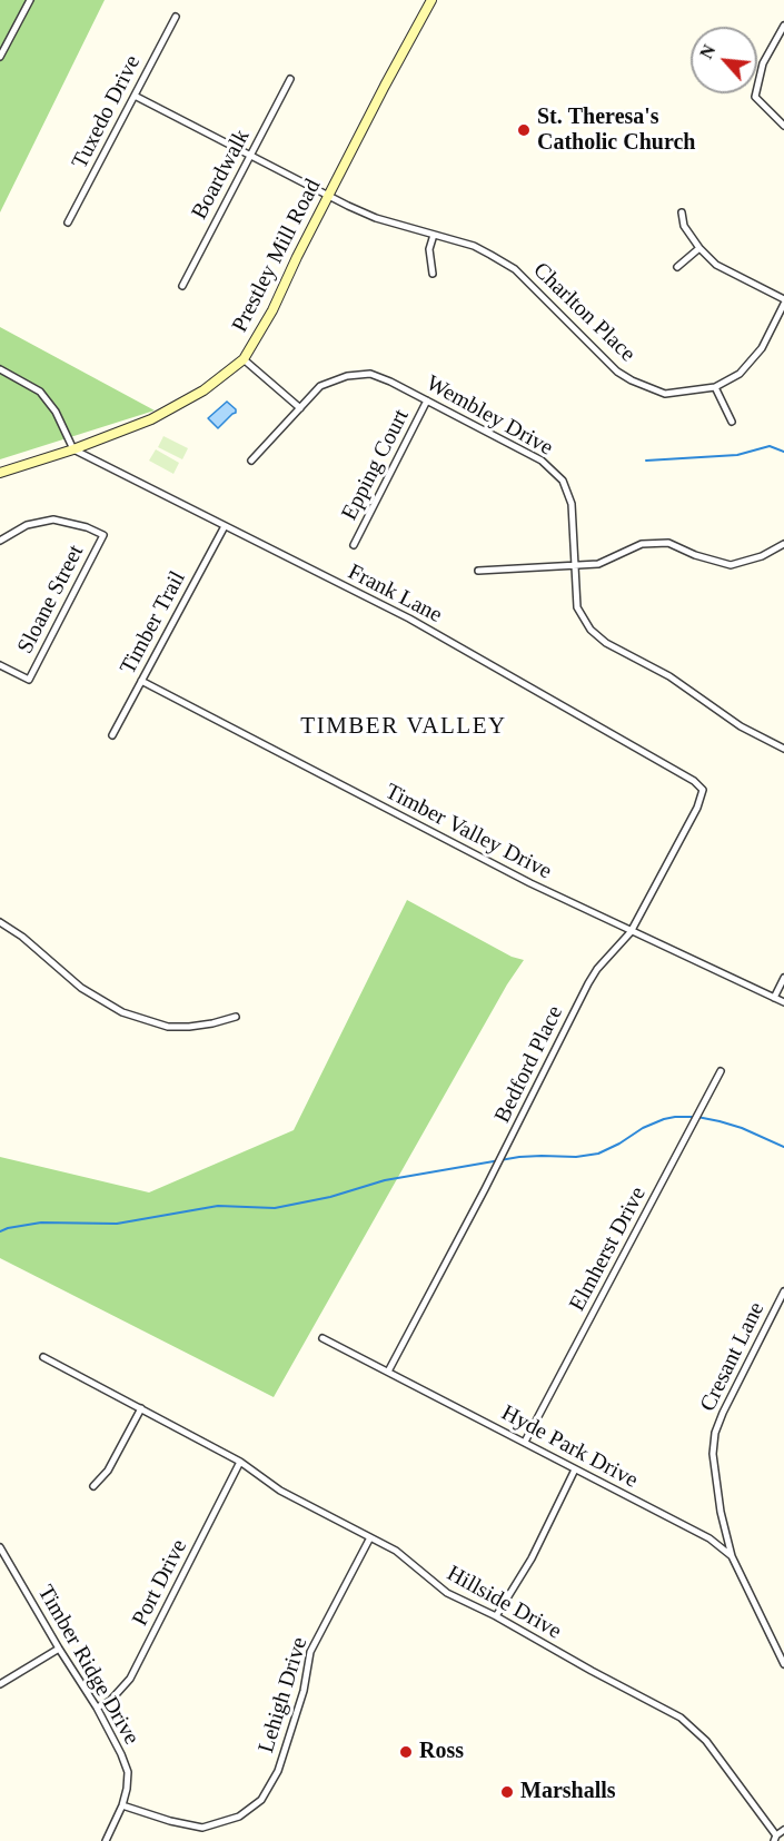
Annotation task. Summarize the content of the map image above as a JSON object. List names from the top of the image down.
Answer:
{
  "streets": {
    "street": [
      "Tuxedo Drive",
      "Boardwalk",
      "Prestley Mill Road",
      "Charlton Place",
      "Wembley Drive",
      "Epping Court",
      "Frank Lane",
      "Sloane Street",
      "Timber Trail",
      "Timber Valley Drive",
      "Bedford Place",
      "Elmherst Drive",
      "Cresant Lane",
      "Hyde Park Drive",
      "Port Drive",
      "Hillside Drive",
      "Timber Ridge Drive",
      "Lehigh Drive"
    ]
  },
  "crossings": [
    ["Tuxedo Drive", "Charlton Place"],
    ["Boardwalk", "Charlton Place"],
    ["Prestley Mill Road", "Charlton Place"],
    ["Prestley Mill Road", "Frank Lane"],
    ["Wembley Drive", "Epping Court"],
    ["Frank Lane", "Timber Trail"],
    ["Frank Lane", "Bedford Place"],
    ["Timber Trail", "Timber Valley Drive"],
    ["Timber Valley Drive", "Bedford Place"],
    ["Bedford Place", "Hyde Park Drive"],
    ["Elmherst Drive", "Hyde Park Drive"],
    ["Cresant Lane", "Hyde Park Drive"],
    ["Port Drive", "Hillside Drive"],
    ["Port Drive", "Timber Ridge Drive"],
    ["Hillside Drive", "Lehigh Drive"],
    ["Timber Ridge Drive", "Lehigh Drive"]
  ],
  "districts": ["TIMBER VALLEY"],
  "places": ["St. Theresa's Catholic Church", "Ross", "Marshalls"],
  "north": "top left"
}
